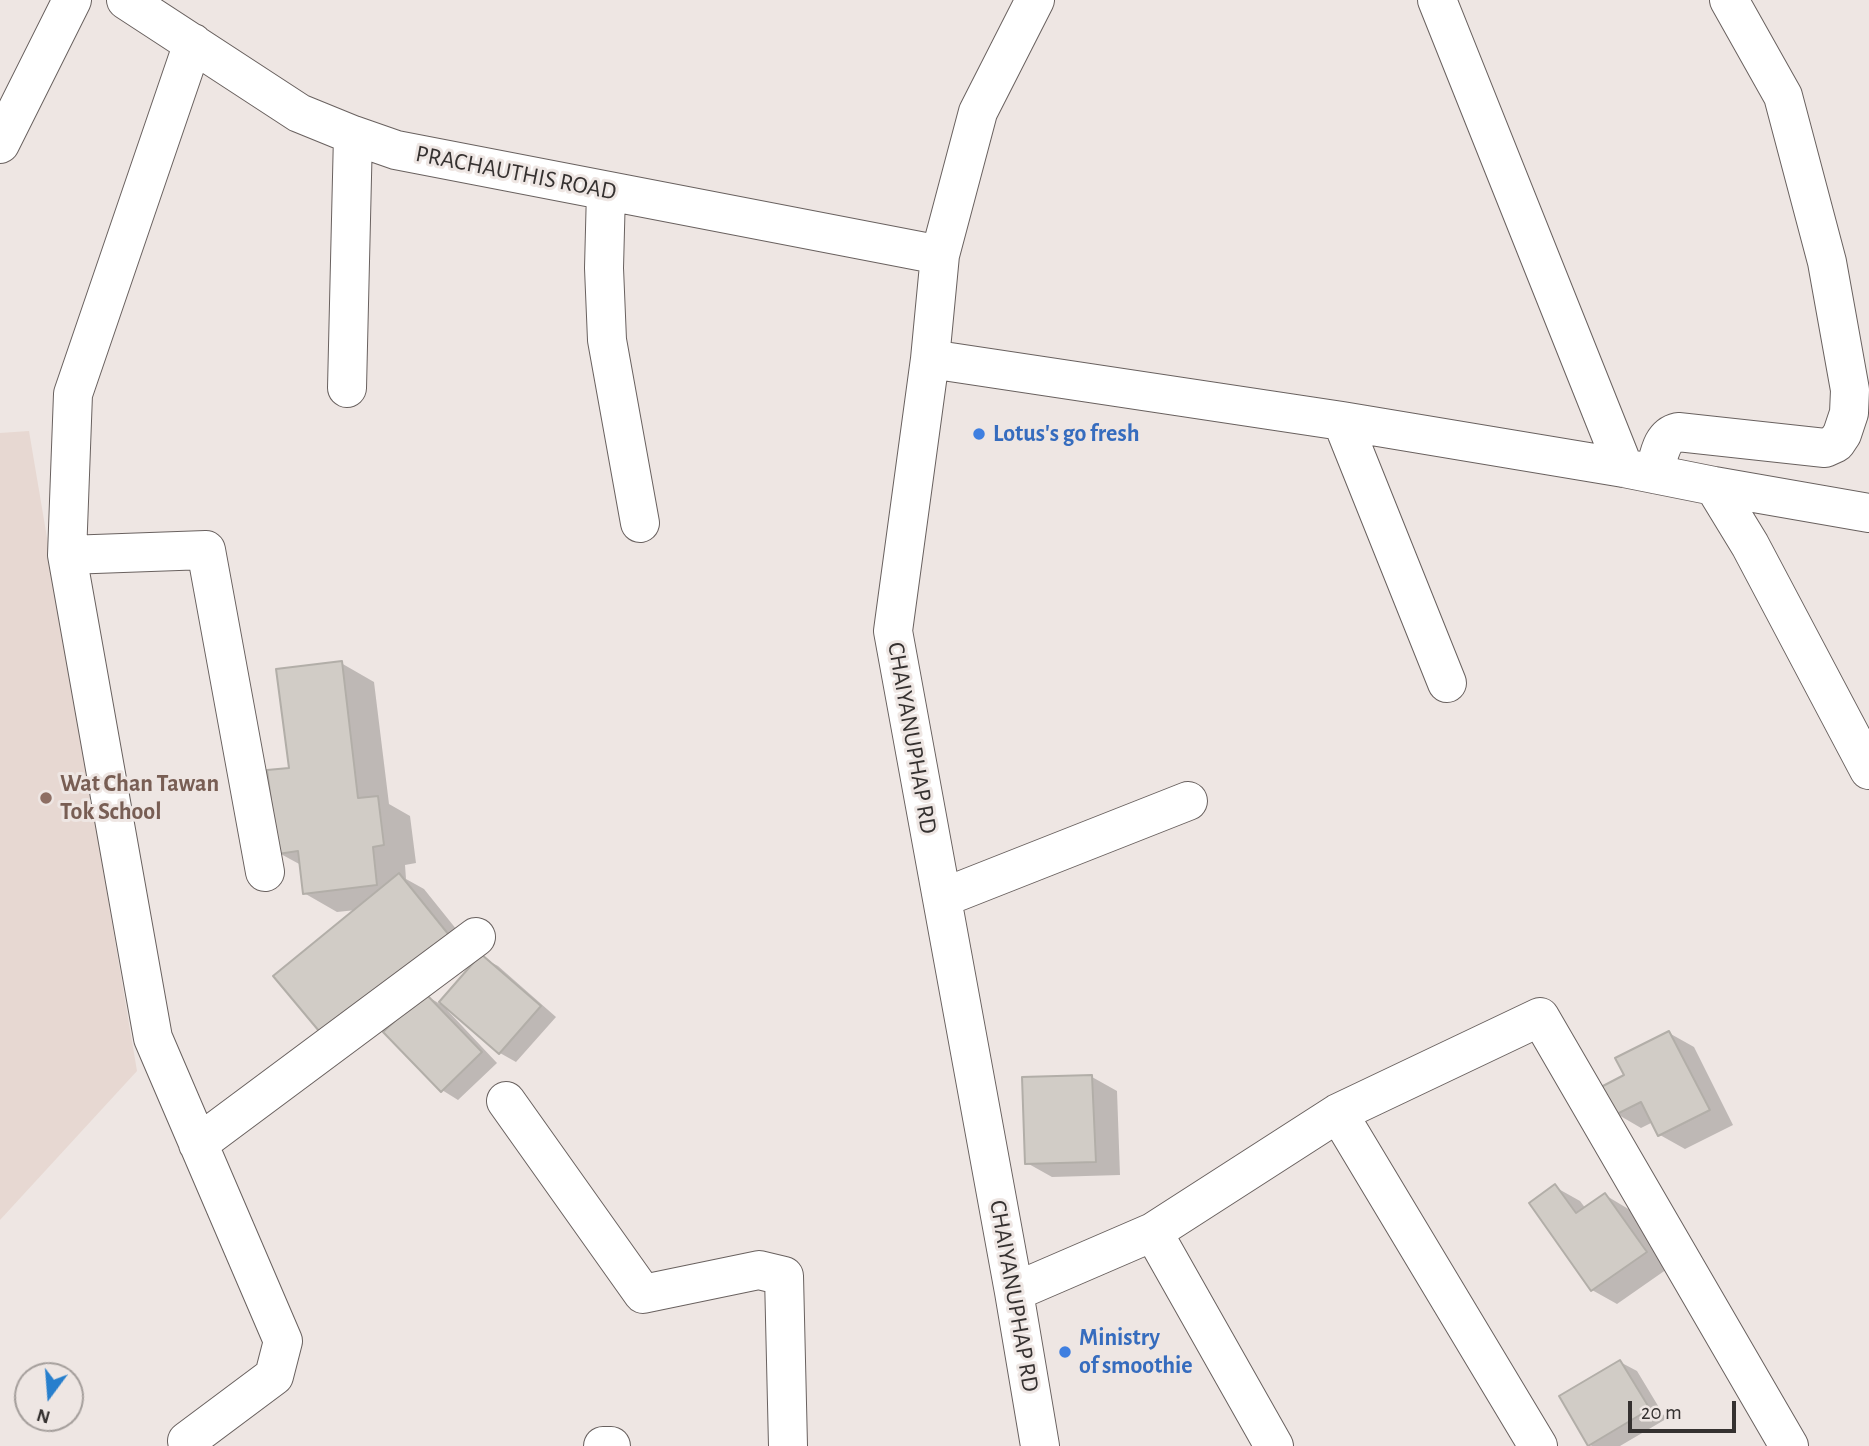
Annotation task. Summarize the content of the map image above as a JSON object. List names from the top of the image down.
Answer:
{
  "streets": {
    "street": ["PRACHAUTHIS ROAD", "CHAIYANUPHAP RD"]
  },
  "crossings": [
    ["PRACHAUTHIS ROAD", "CHAIYANUPHAP RD"]
  ],
  "places": ["Lotus's go fresh", "Wat Chan Tawan Tok School", "Ministry of smoothie"],
  "scale_bar": "20 m",
  "north": "bottom"
}
